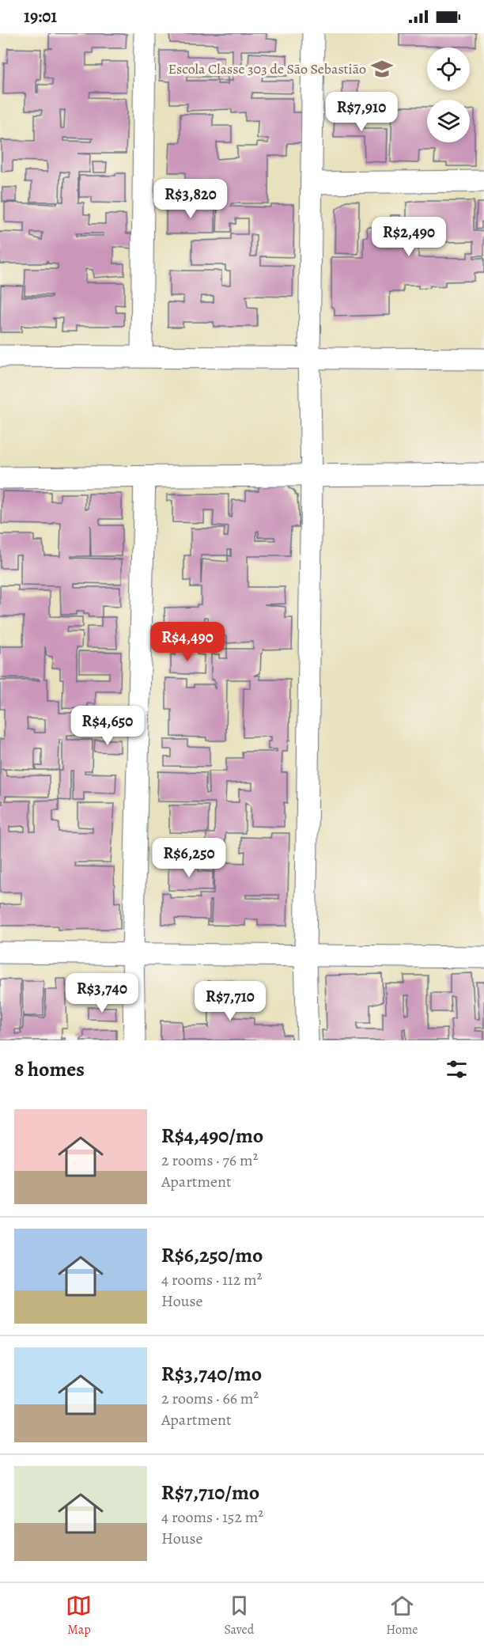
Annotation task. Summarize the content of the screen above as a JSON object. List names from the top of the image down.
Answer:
{
  "places": {
    "school or university": ["Escola Classe 303 de São Sebastião"]
  },
  "page": {
    "status": "19:01",
    "price": [
      "R$7,910",
      "R$3,820",
      "R$2,490",
      "R$4,490",
      "R$4,650",
      "R$6,250",
      "R$3,740",
      "R$7,710"
    ],
    "heading": "8 homes",
    "list": [
      {
        "name": "R$4,490/mo",
        "note": "2 rooms · 76 m² · Apartment"
      },
      {
        "name": "R$6,250/mo",
        "note": "4 rooms · 112 m² · House"
      },
      {
        "name": "R$3,740/mo",
        "note": "2 rooms · 66 m² · Apartment"
      },
      {
        "name": "R$7,710/mo",
        "note": "4 rooms · 152 m² · House"
      }
    ],
    "tabs": ["Map", "Saved", "Home"]
  }
}
